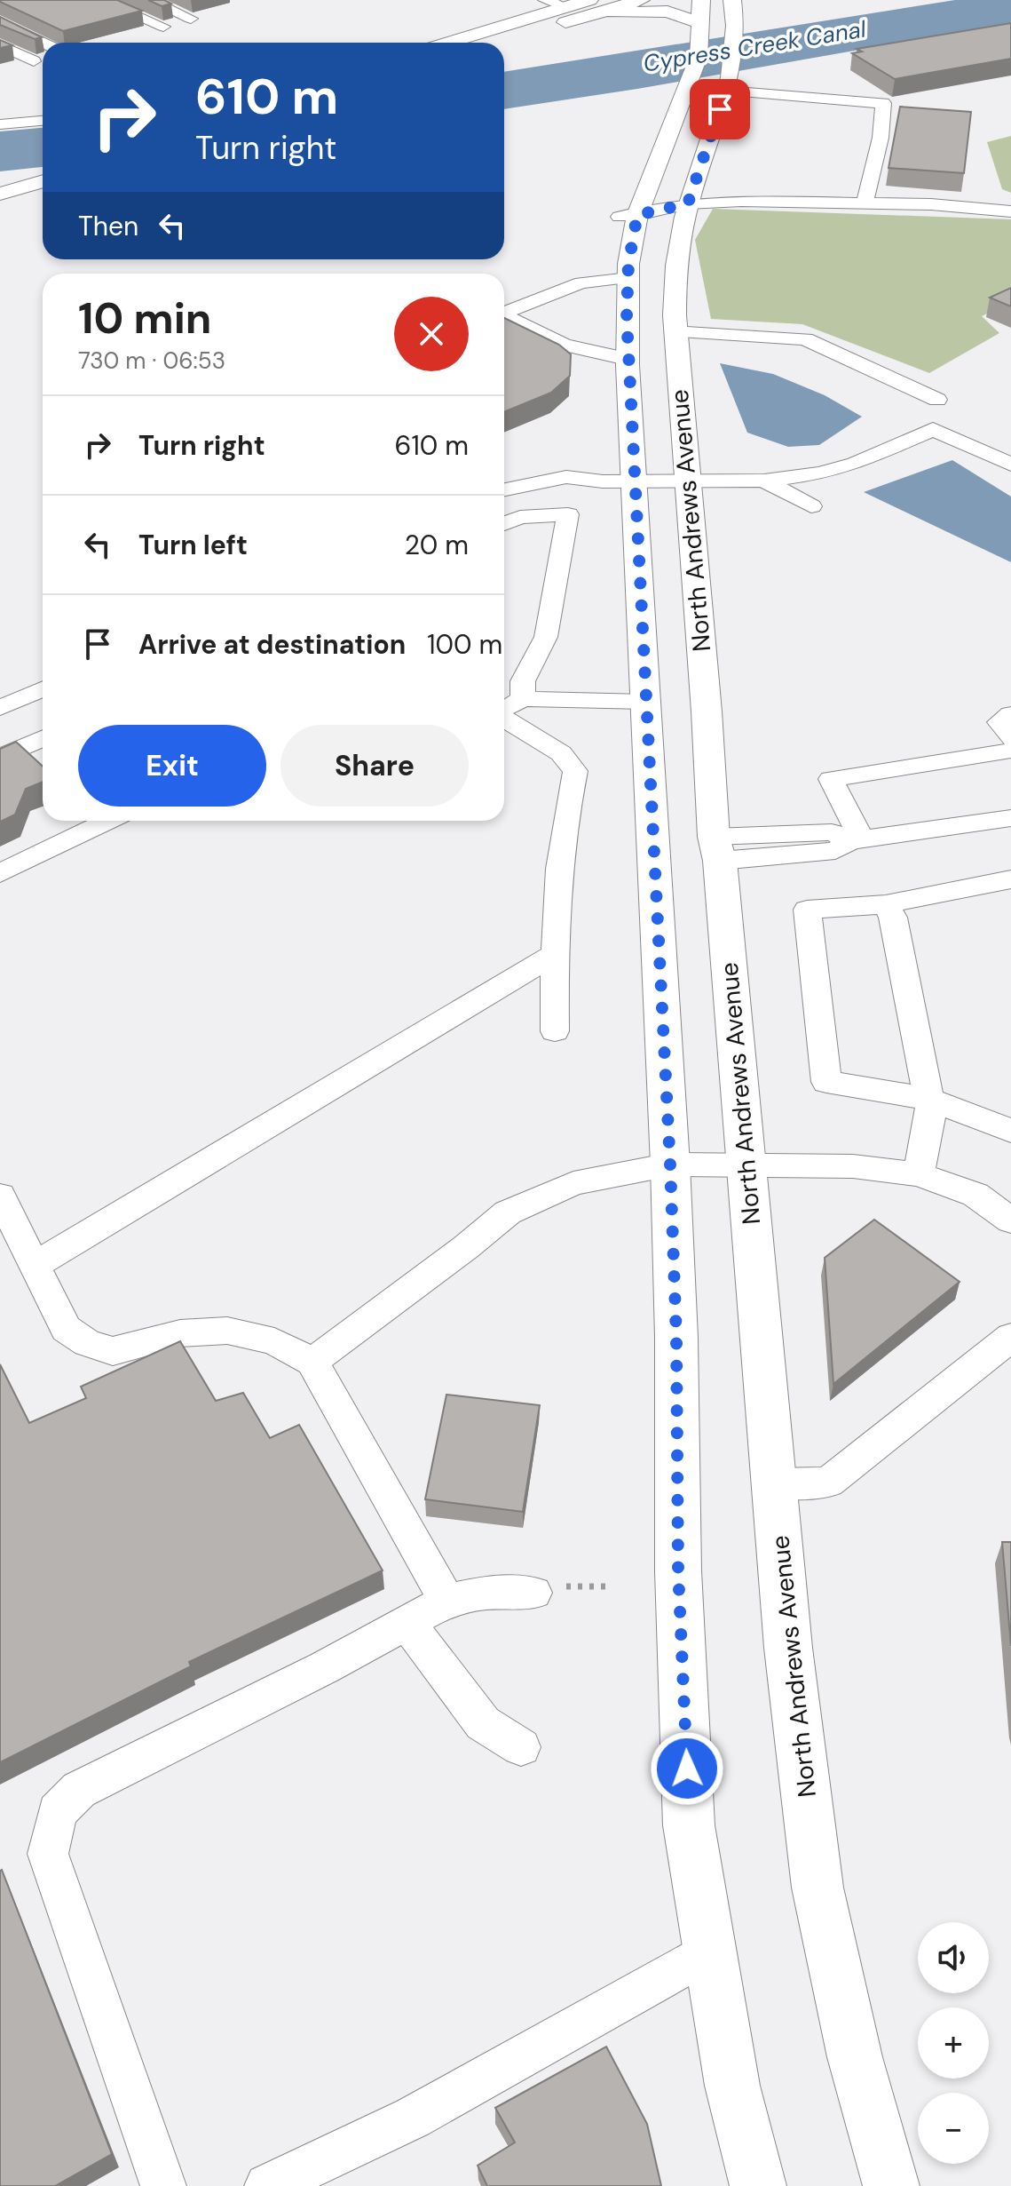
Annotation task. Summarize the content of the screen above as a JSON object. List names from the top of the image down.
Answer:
{
  "streets": {
    "main road": ["North Andrews Avenue"]
  },
  "water": ["Cypress Creek Canal"],
  "page": {
    "turn": ["610 m", "Turn right"],
    "then": "Then",
    "heading": ["10 min", "730 m · 06:53"],
    "list": [
      {
        "name": "Turn right",
        "value": "610 m"
      },
      {
        "name": "Turn left",
        "value": "20 m"
      },
      {
        "name": "Arrive at destination",
        "value": "100 m"
      }
    ],
    "buttons": ["Exit", "Share"],
    "map_buttons": ["+", "−"]
  }
}
